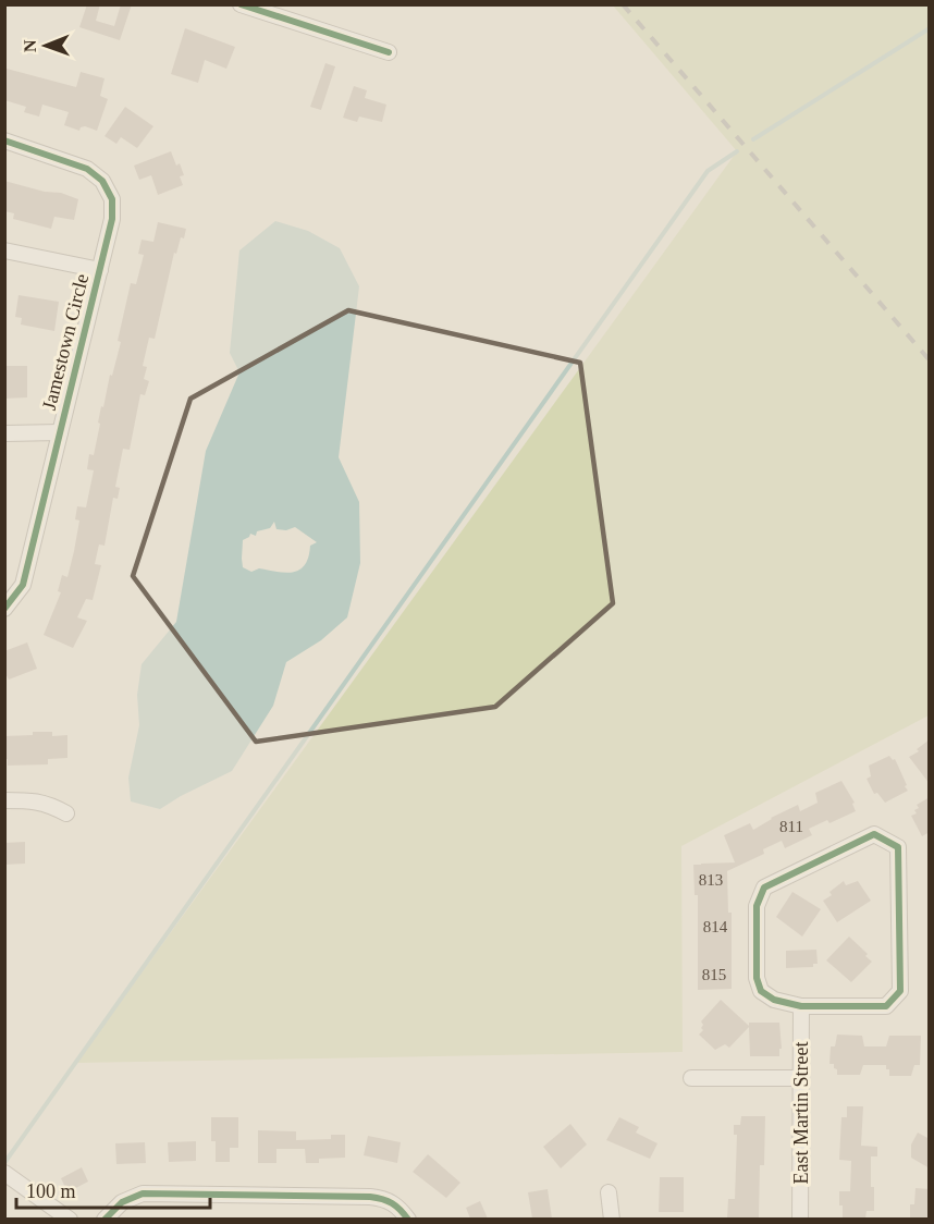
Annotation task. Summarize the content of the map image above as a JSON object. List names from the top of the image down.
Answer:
{
  "streets": {
    "street": ["Jamestown Circle", "East Martin Street"]
  },
  "house_numbers": [
    "811",
    "813",
    "814",
    "815"
  ],
  "scale_bar": "100 m",
  "north": "left"
}
